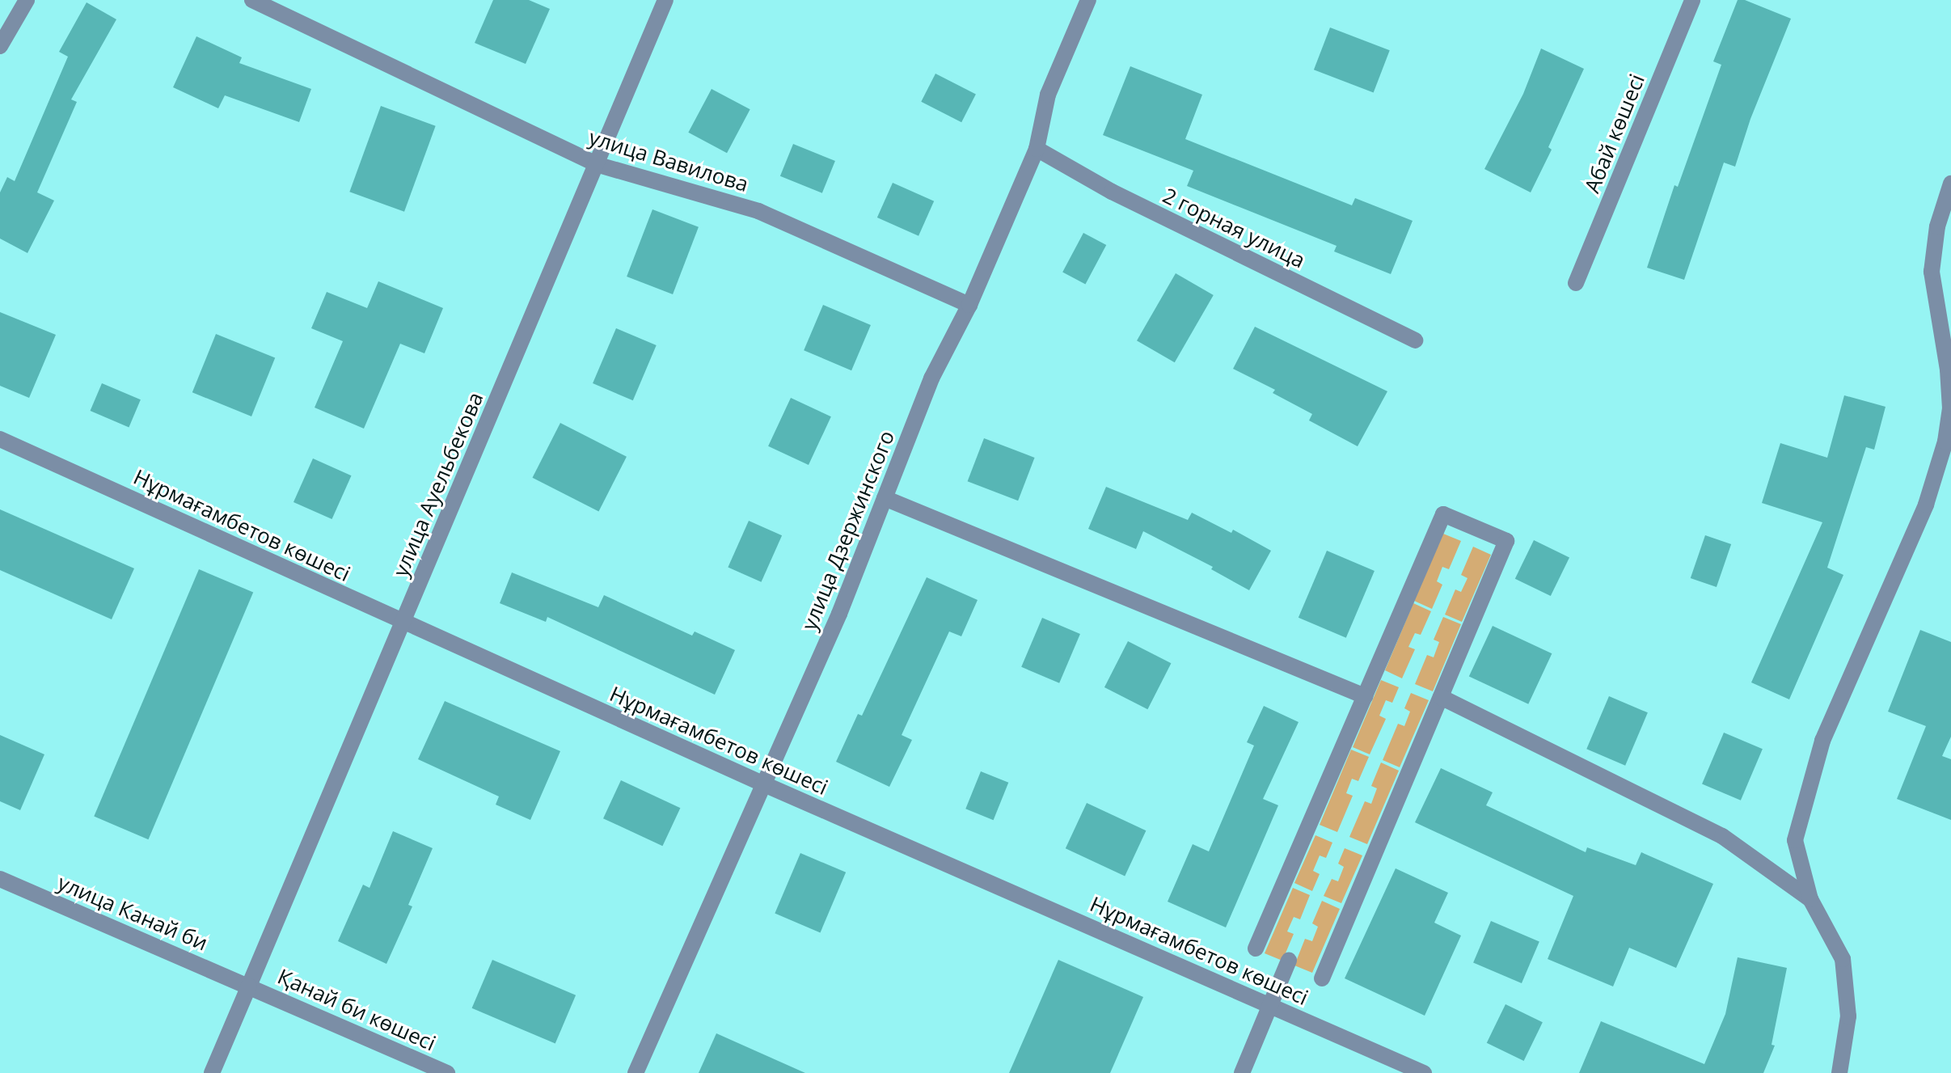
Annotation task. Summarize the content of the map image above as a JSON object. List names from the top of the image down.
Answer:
{
  "streets": {
    "street": [
      "Абай көшесі",
      "улица Вавилова",
      "2 горная улица",
      "улица Ауельбекова",
      "Нұрмағамбетов көшесі",
      "улица Дзержинского",
      "улица Канай би",
      "Қанай би көшесі"
    ]
  },
  "crossings": [
    ["улица Вавилова", "улица Ауельбекова"],
    ["улица Вавилова", "улица Дзержинского"],
    ["2 горная улица", "улица Дзержинского"],
    ["улица Ауельбекова", "Нұрмағамбетов көшесі"],
    ["улица Ауельбекова", "улица Канай би"],
    ["улица Ауельбекова", "Қанай би көшесі"],
    ["Нұрмағамбетов көшесі", "улица Дзержинского"],
    ["улица Канай би", "Қанай би көшесі"]
  ]
}
